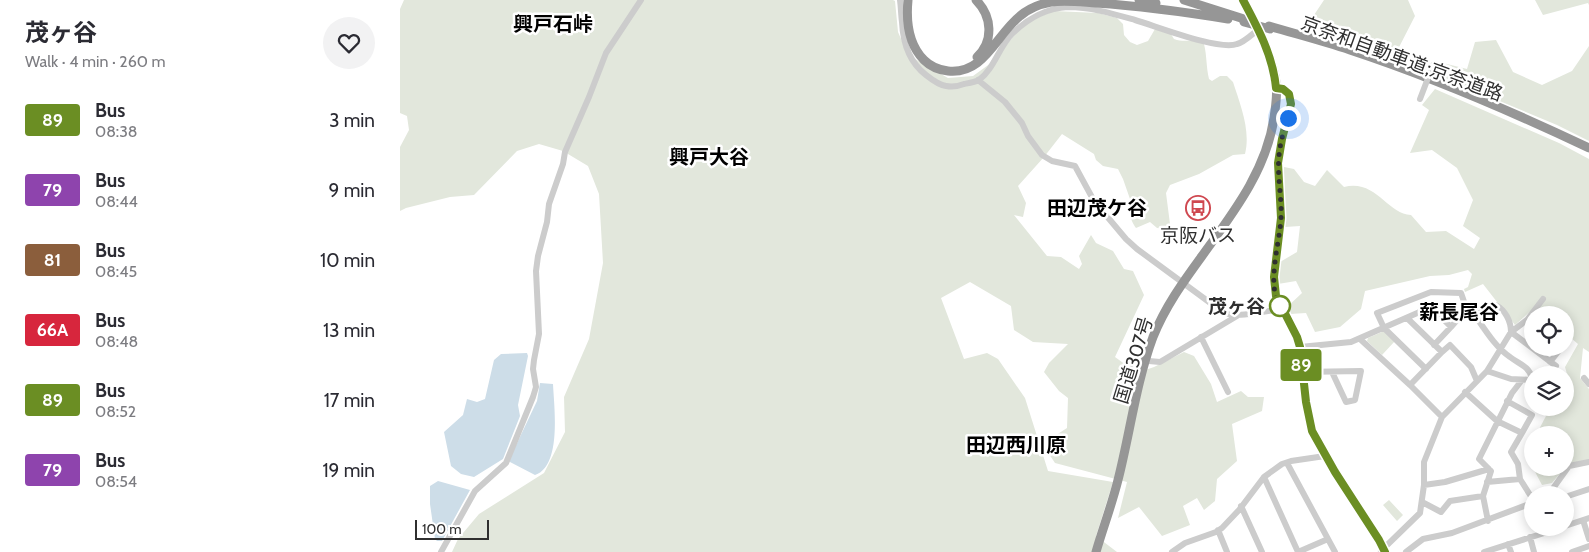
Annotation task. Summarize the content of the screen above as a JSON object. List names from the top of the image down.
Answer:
{
  "streets": {
    "highway": ["京奈和自動車道;京奈道路", "国道307号"]
  },
  "districts": [
    "興戸石峠",
    "興戸大谷",
    "田辺茂ケ谷",
    "薪長尾谷",
    "田辺西川原"
  ],
  "places": {
    "bus stop": ["京阪バス"],
    "other": ["茂ヶ谷"]
  },
  "lines": ["bus line 89"],
  "scale_bar": "100 m",
  "page": {
    "heading": ["茂ヶ谷", "Walk · 4 min · 260 m"],
    "on_map": "89",
    "list": [
      {
        "mark": "89",
        "name": "Bus",
        "note": "08:38",
        "value": "3 min"
      },
      {
        "mark": "79",
        "name": "Bus",
        "note": "08:44",
        "value": "9 min"
      },
      {
        "mark": "81",
        "name": "Bus",
        "note": "08:45",
        "value": "10 min"
      },
      {
        "mark": "66A",
        "name": "Bus",
        "note": "08:48",
        "value": "13 min"
      },
      {
        "mark": "89",
        "name": "Bus",
        "note": "08:52",
        "value": "17 min"
      },
      {
        "mark": "79",
        "name": "Bus",
        "note": "08:54",
        "value": "19 min"
      }
    ],
    "map_buttons": ["+", "−"],
    "scale": "100 m"
  }
}
